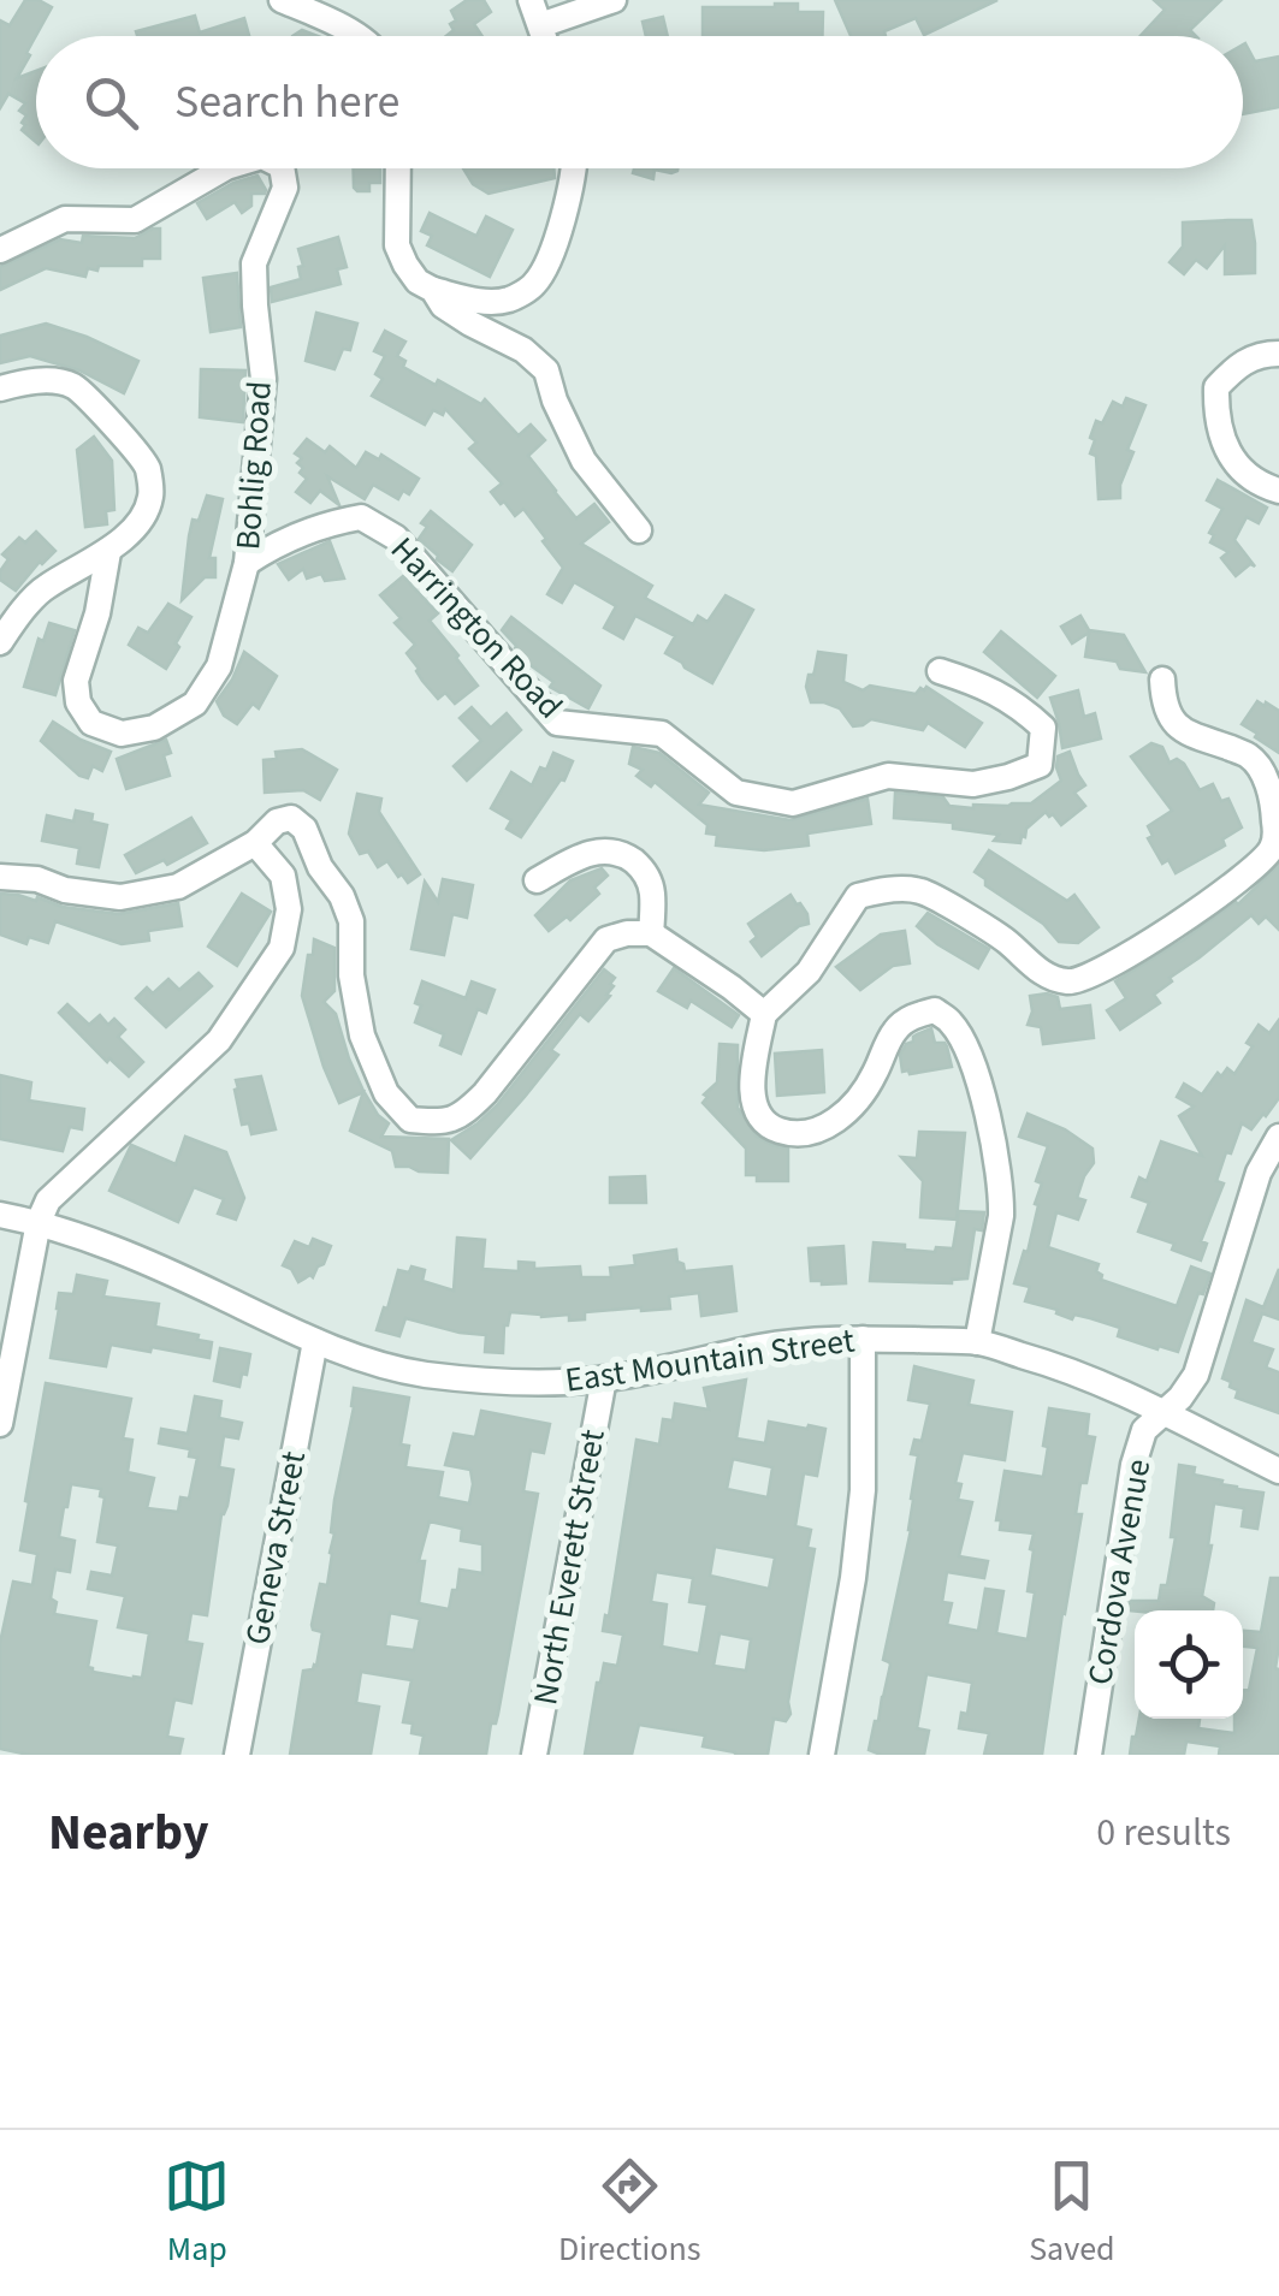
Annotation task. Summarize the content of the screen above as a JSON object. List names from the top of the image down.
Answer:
{
  "streets": {
    "street": [
      "Bohlig Road",
      "Harrington Road",
      "East Mountain Street",
      "Geneva Street",
      "North Everett Street",
      "Cordova Avenue"
    ]
  },
  "crossings": [
    ["Bohlig Road", "Harrington Road"],
    ["East Mountain Street", "Geneva Street"],
    ["East Mountain Street", "North Everett Street"],
    ["East Mountain Street", "Cordova Avenue"]
  ],
  "page": {
    "search": "Search here",
    "heading": ["Nearby", "0 results"],
    "nav": ["Map", "Directions", "Saved"]
  }
}
